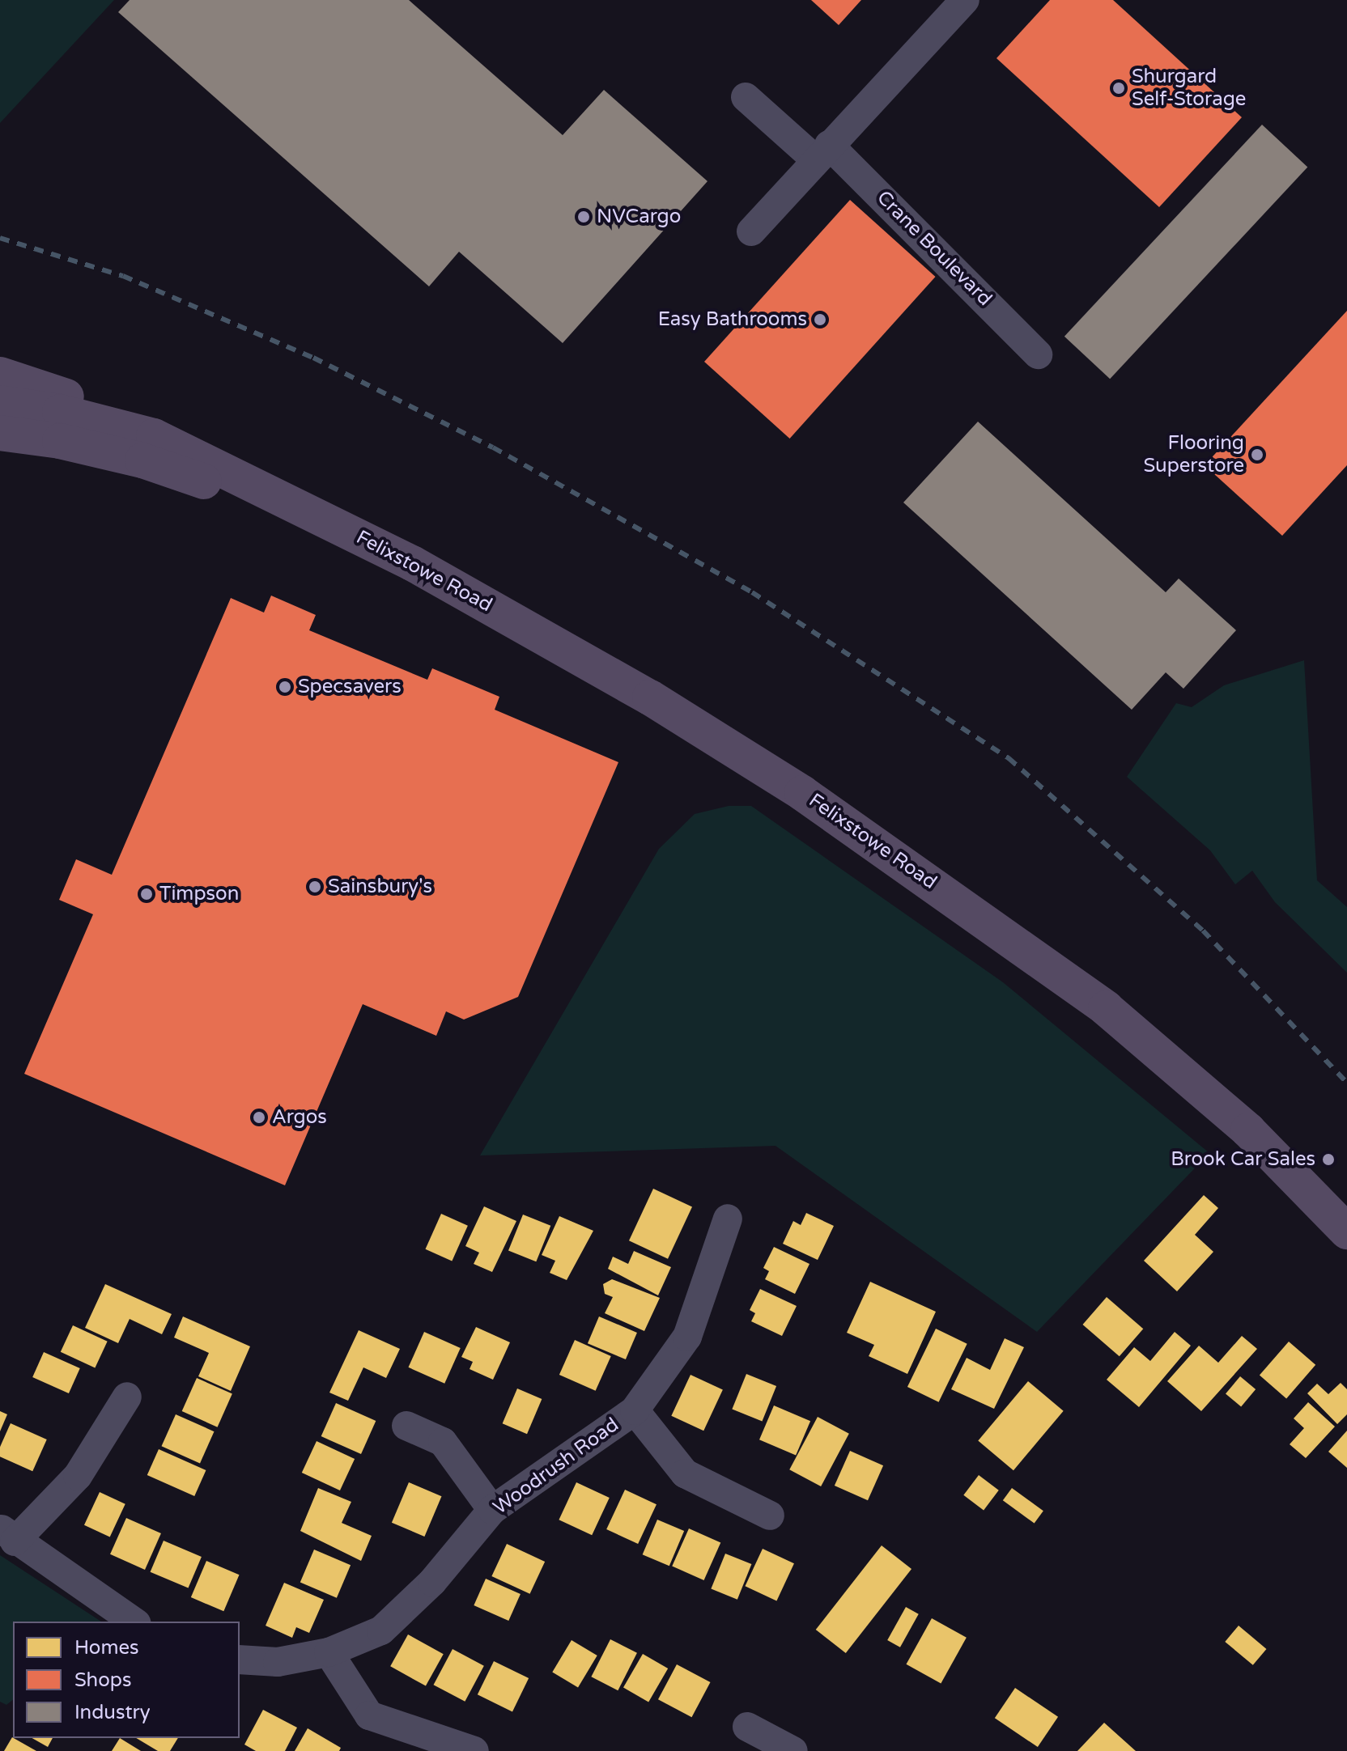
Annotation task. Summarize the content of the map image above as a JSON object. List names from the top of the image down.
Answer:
{
  "streets": {
    "main road": ["Felixstowe Road"],
    "street": ["Crane Boulevard", "Woodrush Road"]
  },
  "places": [
    "Shurgard Self-Storage",
    "NVCargo",
    "Easy Bathrooms",
    "Flooring Superstore",
    "Specsavers",
    "Sainsbury's",
    "Timpson",
    "Argos",
    "Brook Car Sales"
  ],
  "legend": ["Homes", "Shops", "Industry"]
}
